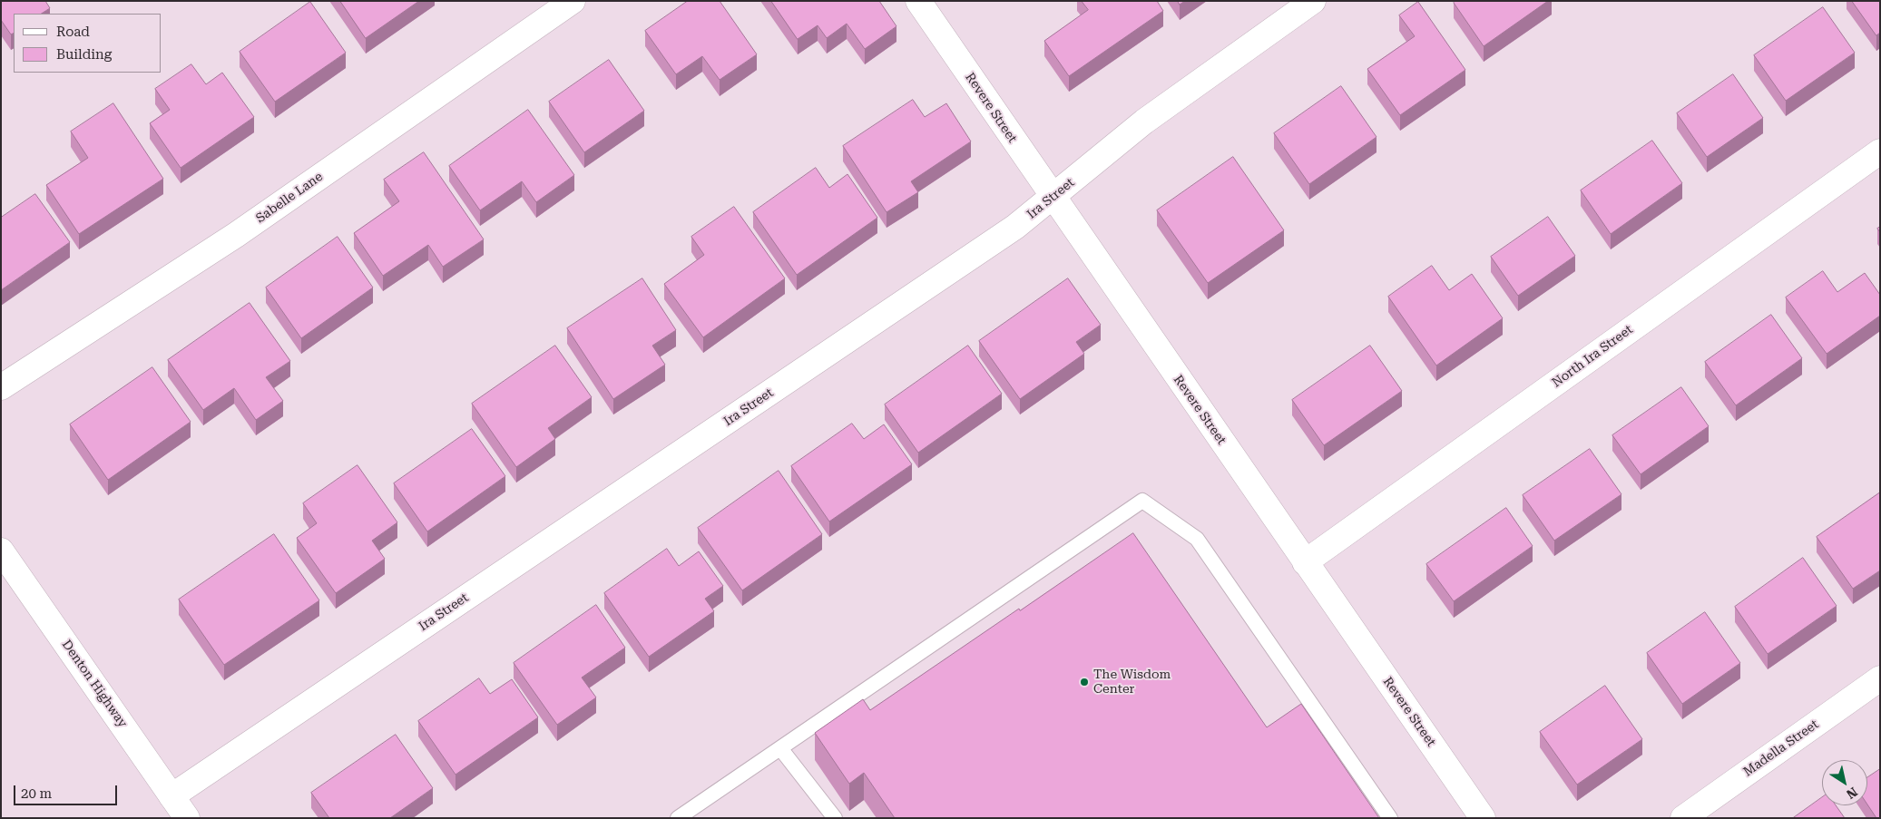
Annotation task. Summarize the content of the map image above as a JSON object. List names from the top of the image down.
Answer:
{
  "streets": {
    "street": [
      "Revere Street",
      "Sabelle Lane",
      "Ira Street",
      "North Ira Street",
      "Denton Highway",
      "Madella Street"
    ]
  },
  "crossings": [
    ["Revere Street", "Ira Street"],
    ["Revere Street", "North Ira Street"],
    ["Ira Street", "Denton Highway"]
  ],
  "places": ["The Wisdom Center"],
  "legend": ["Road", "Building"],
  "scale_bar": "20 m",
  "north": "bottom right"
}
